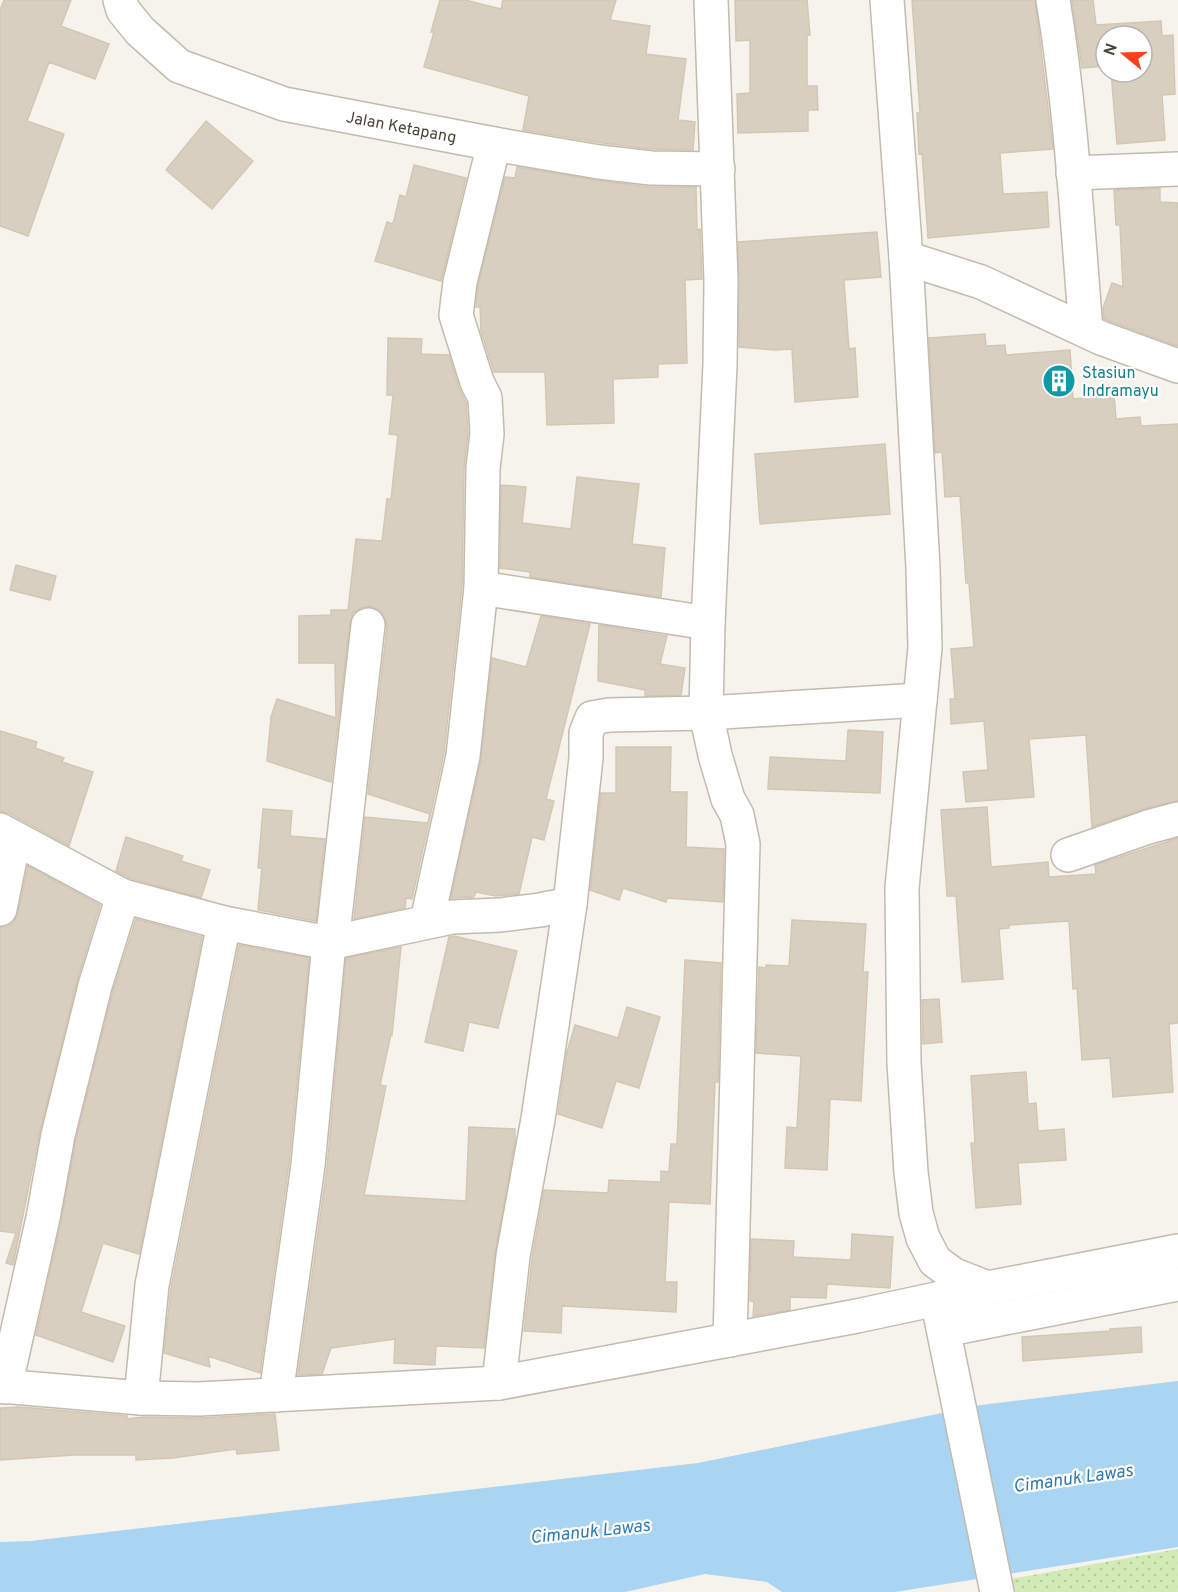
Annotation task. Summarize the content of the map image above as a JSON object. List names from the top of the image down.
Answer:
{
  "streets": {
    "street": ["Jalan Ketapang"]
  },
  "water": ["Cimanuk Lawas"],
  "places": {
    "building": ["Stasiun Indramayu"]
  },
  "north": "left"
}
